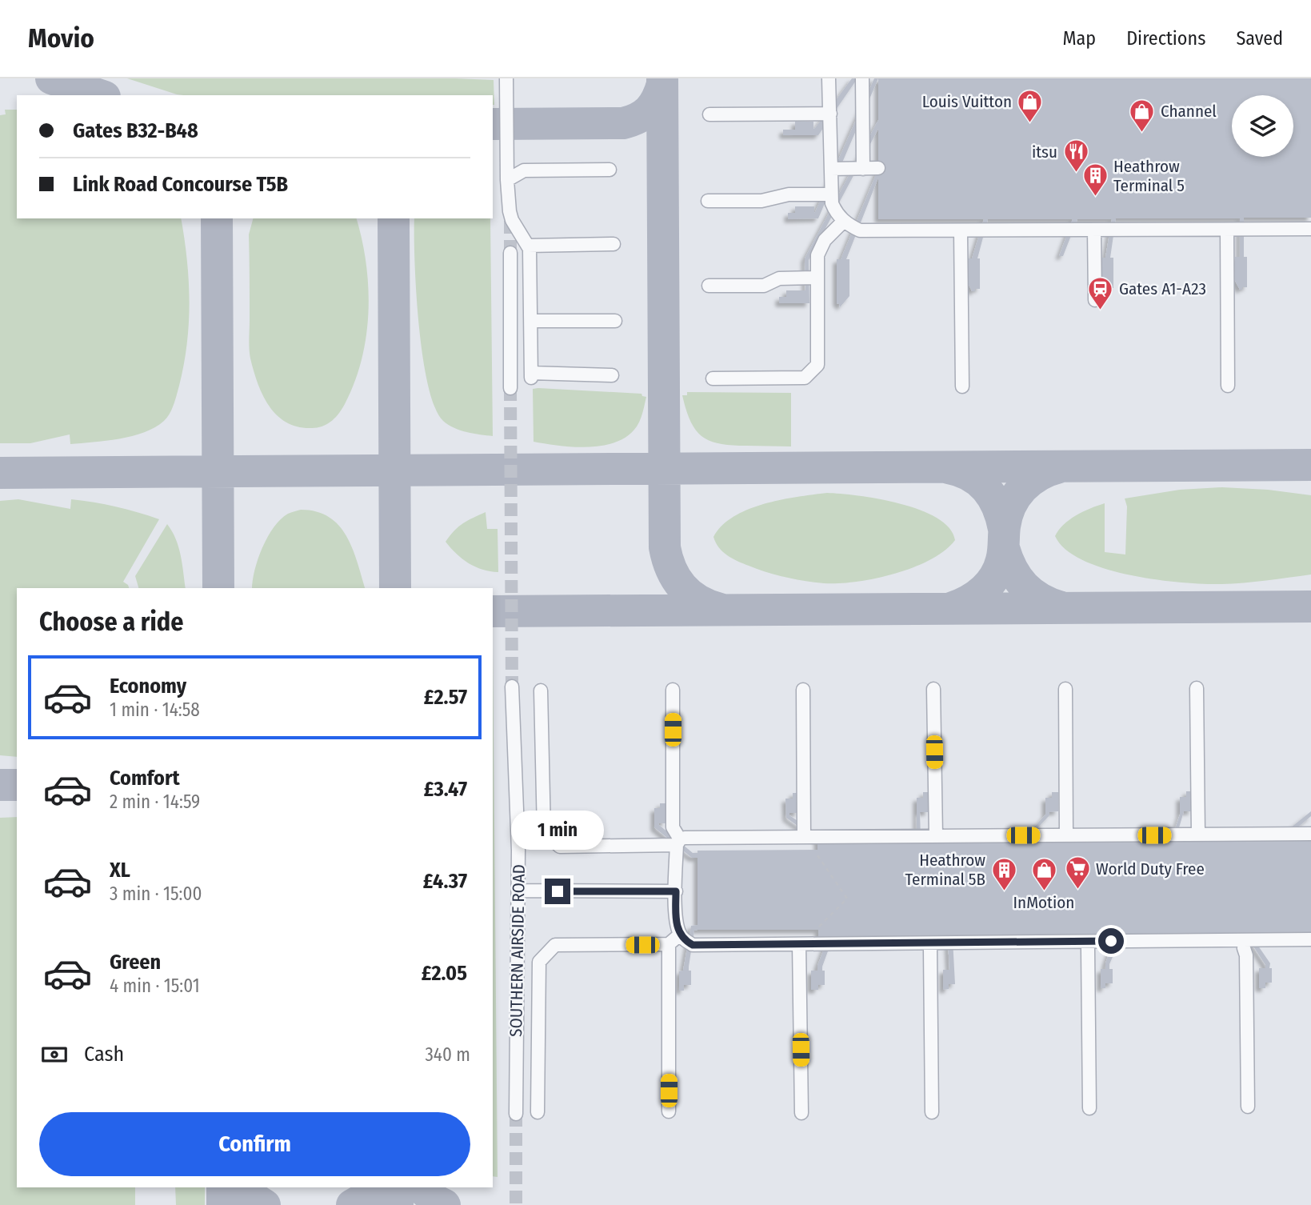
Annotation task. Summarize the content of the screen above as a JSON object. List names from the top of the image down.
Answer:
{
  "streets": {
    "street": ["SOUTHERN AIRSIDE ROAD"]
  },
  "places": {
    "shop": ["Louis Vuitton", "Channel", "InMotion"],
    "restaurant": ["itsu"],
    "building": ["Heathrow Terminal 5", "Heathrow Terminal 5B"],
    "station": ["Gates A1-A23"],
    "supermarket": ["World Duty Free"]
  },
  "page": {
    "header": "Movio",
    "nav": ["Map", "Directions", "Saved"],
    "banner": ["Gates B32-B48", "Link Road Concourse T5B"],
    "heading": "Choose a ride",
    "list": [
      {
        "name": "Economy",
        "note": "1 min · 14:58",
        "value": "£2.57"
      },
      {
        "name": "Comfort",
        "note": "2 min · 14:59",
        "value": "£3.47"
      },
      {
        "name": "XL",
        "note": "3 min · 15:00",
        "value": "£4.37"
      },
      {
        "name": "Green",
        "note": "4 min · 15:01",
        "value": "£2.05"
      }
    ],
    "bubble": "1 min",
    "pay": ["Cash", "340 m"],
    "buttons": "Confirm"
  }
}
